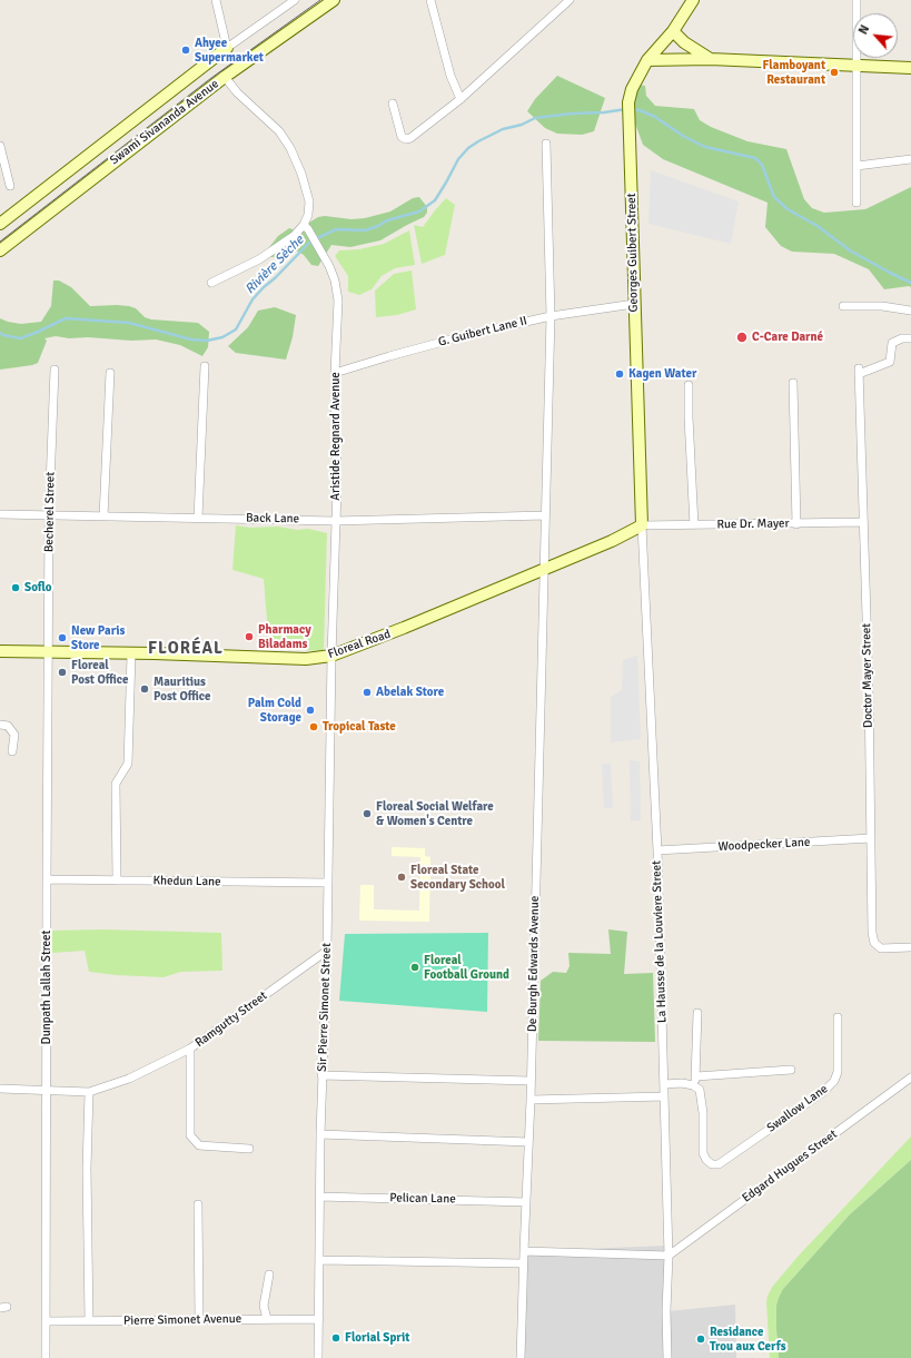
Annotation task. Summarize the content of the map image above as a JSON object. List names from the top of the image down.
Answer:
{
  "streets": {
    "main road": ["Swami Sivananda Avenue", "Georges Guibert Street", "Floreal Road"],
    "street": [
      "G. Guibert Lane II",
      "Aristide Regnard Avenue",
      "Becherel Street",
      "Back Lane",
      "Rue Dr. Mayer",
      "Doctor Mayer Street",
      "Woodpecker Lane",
      "Khedun Lane",
      "La Hausse de la Louviere Street",
      "De Burgh Edwards Avenue",
      "Dunpath Lallah Street",
      "Sir Pierre Simonet Street",
      "Ramgutty Street",
      "Swallow Lane",
      "Edgard Hugues Street",
      "Pelican Lane",
      "Pierre Simonet Avenue"
    ]
  },
  "crossings": [
    ["Georges Guibert Street", "G. Guibert Lane II"],
    ["Georges Guibert Street", "Rue Dr. Mayer"],
    ["Georges Guibert Street", "Floreal Road"],
    ["Georges Guibert Street", "La Hausse de la Louviere Street"],
    ["G. Guibert Lane II", "Aristide Regnard Avenue"],
    ["G. Guibert Lane II", "De Burgh Edwards Avenue"],
    ["Aristide Regnard Avenue", "Back Lane"],
    ["Aristide Regnard Avenue", "Floreal Road"],
    ["Aristide Regnard Avenue", "Sir Pierre Simonet Street"],
    ["Becherel Street", "Back Lane"],
    ["Becherel Street", "Floreal Road"],
    ["Becherel Street", "Dunpath Lallah Street"],
    ["Back Lane", "De Burgh Edwards Avenue"],
    ["Rue Dr. Mayer", "Floreal Road"],
    ["Rue Dr. Mayer", "Doctor Mayer Street"],
    ["Rue Dr. Mayer", "La Hausse de la Louviere Street"],
    ["Floreal Road", "La Hausse de la Louviere Street"],
    ["Floreal Road", "De Burgh Edwards Avenue"],
    ["Floreal Road", "Dunpath Lallah Street"],
    ["Floreal Road", "Sir Pierre Simonet Street"],
    ["Doctor Mayer Street", "Woodpecker Lane"],
    ["Woodpecker Lane", "La Hausse de la Louviere Street"],
    ["Khedun Lane", "Dunpath Lallah Street"],
    ["Khedun Lane", "Sir Pierre Simonet Street"],
    ["La Hausse de la Louviere Street", "Edgard Hugues Street"],
    ["De Burgh Edwards Avenue", "Pelican Lane"],
    ["Dunpath Lallah Street", "Pierre Simonet Avenue"],
    ["Sir Pierre Simonet Street", "Ramgutty Street"],
    ["Sir Pierre Simonet Street", "Pelican Lane"],
    ["Sir Pierre Simonet Street", "Pierre Simonet Avenue"]
  ],
  "districts": ["FLORÉAL"],
  "water": ["Rivière Sèche"],
  "places": [
    "Ahyee Supermarket",
    "Flamboyant Restaurant",
    "C-Care Darné",
    "Kagen Water",
    "Soflo",
    "Pharmacy Biladams",
    "New Paris Store",
    "Floreal Post Office",
    "Mauritius Post Office",
    "Abelak Store",
    "Palm Cold Storage",
    "Tropical Taste",
    "Floreal Social Welfare & Women's Centre",
    "Floreal State Secondary School",
    "Floreal Football Ground",
    "Florial Sprit",
    "Residance Trou aux Cerfs"
  ],
  "north": "top left"
}
